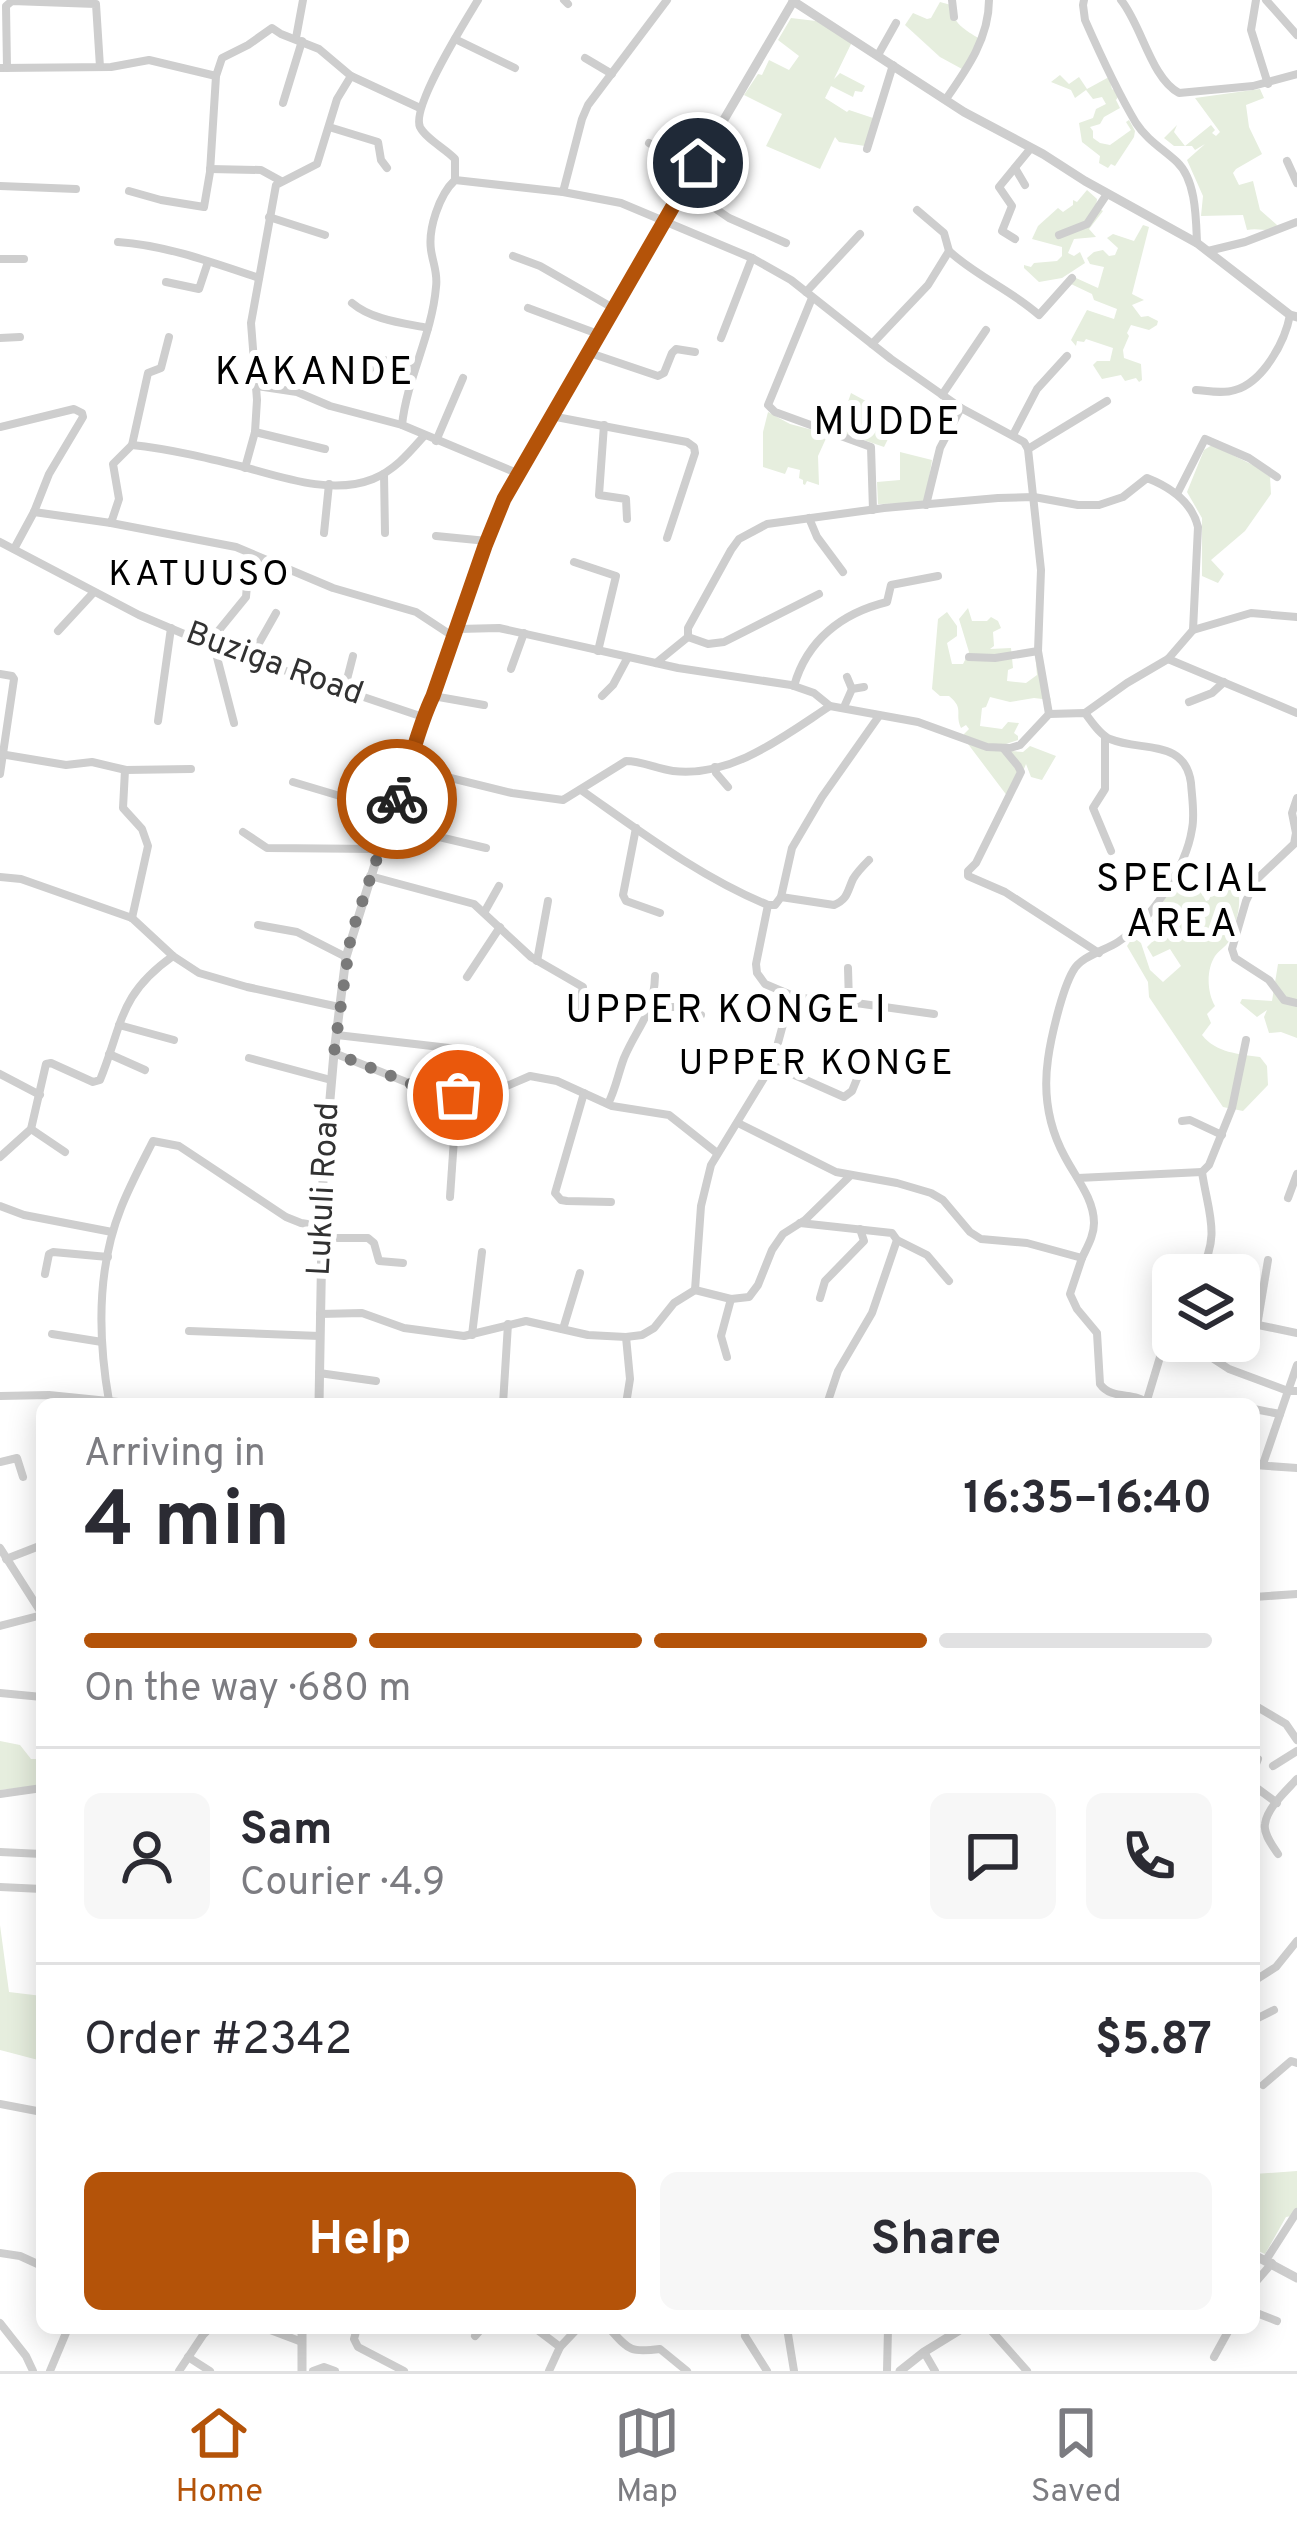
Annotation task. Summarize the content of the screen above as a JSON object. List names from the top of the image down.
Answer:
{
  "streets": {
    "street": ["Buziga Road", "Lukuli Road"]
  },
  "crossings": [
    ["Buziga Road", "Lukuli Road"]
  ],
  "districts": [
    "KAKANDE",
    "MUDDE",
    "KATUUSO",
    "SPECIAL AREA",
    "UPPER KONGE I",
    "UPPER KONGE"
  ],
  "page": {
    "heading": ["4 min", "Arriving in", "16:35–16:40"],
    "panel": [
      "Sam",
      "Courier · 4.9",
      "Order #2342",
      "$5.87"
    ],
    "bar": "On the way · 680 m",
    "buttons": ["Help", "Share"],
    "tabs": ["Home", "Map", "Saved"]
  }
}
